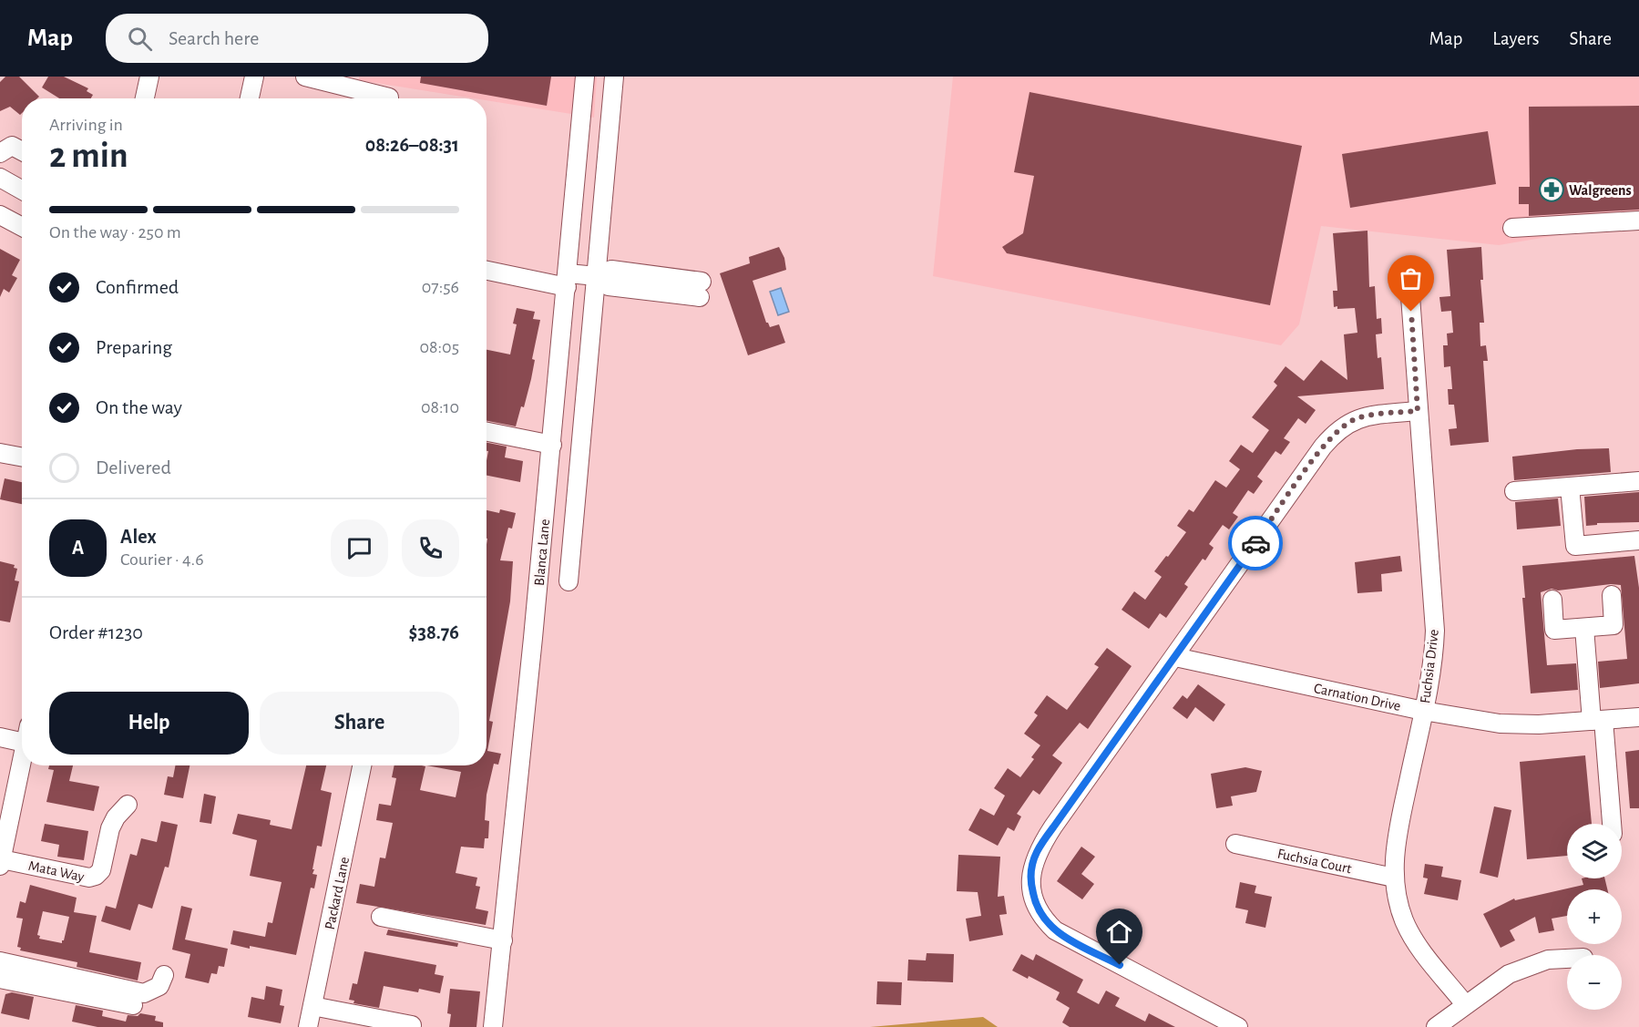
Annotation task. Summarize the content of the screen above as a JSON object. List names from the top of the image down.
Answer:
{
  "streets": {
    "street": [
      "Blanca Lane",
      "Fuchsia Drive",
      "Carnation Drive",
      "Fuchsia Court",
      "Mata Way",
      "Packard Lane"
    ]
  },
  "crossings": [
    ["Fuchsia Drive", "Carnation Drive"],
    ["Fuchsia Drive", "Fuchsia Court"]
  ],
  "places": {
    "pharmacy": ["Walgreens"]
  },
  "page": {
    "header": "Map",
    "search": "Search here",
    "nav": ["Map", "Layers", "Share"],
    "heading": ["2 min", "Arriving in", "08:26–08:31"],
    "panel": [
      "Alex",
      "Courier · 4.6",
      "Order #1230",
      "$38.76"
    ],
    "bar": "On the way · 250 m",
    "list": [
      ["Confirmed", "07:56"],
      ["Preparing", "08:05"],
      ["On the way", "08:10"],
      "Delivered"
    ],
    "round": "A",
    "buttons": ["Help", "Share"],
    "map_buttons": ["+", "−"]
  }
}
